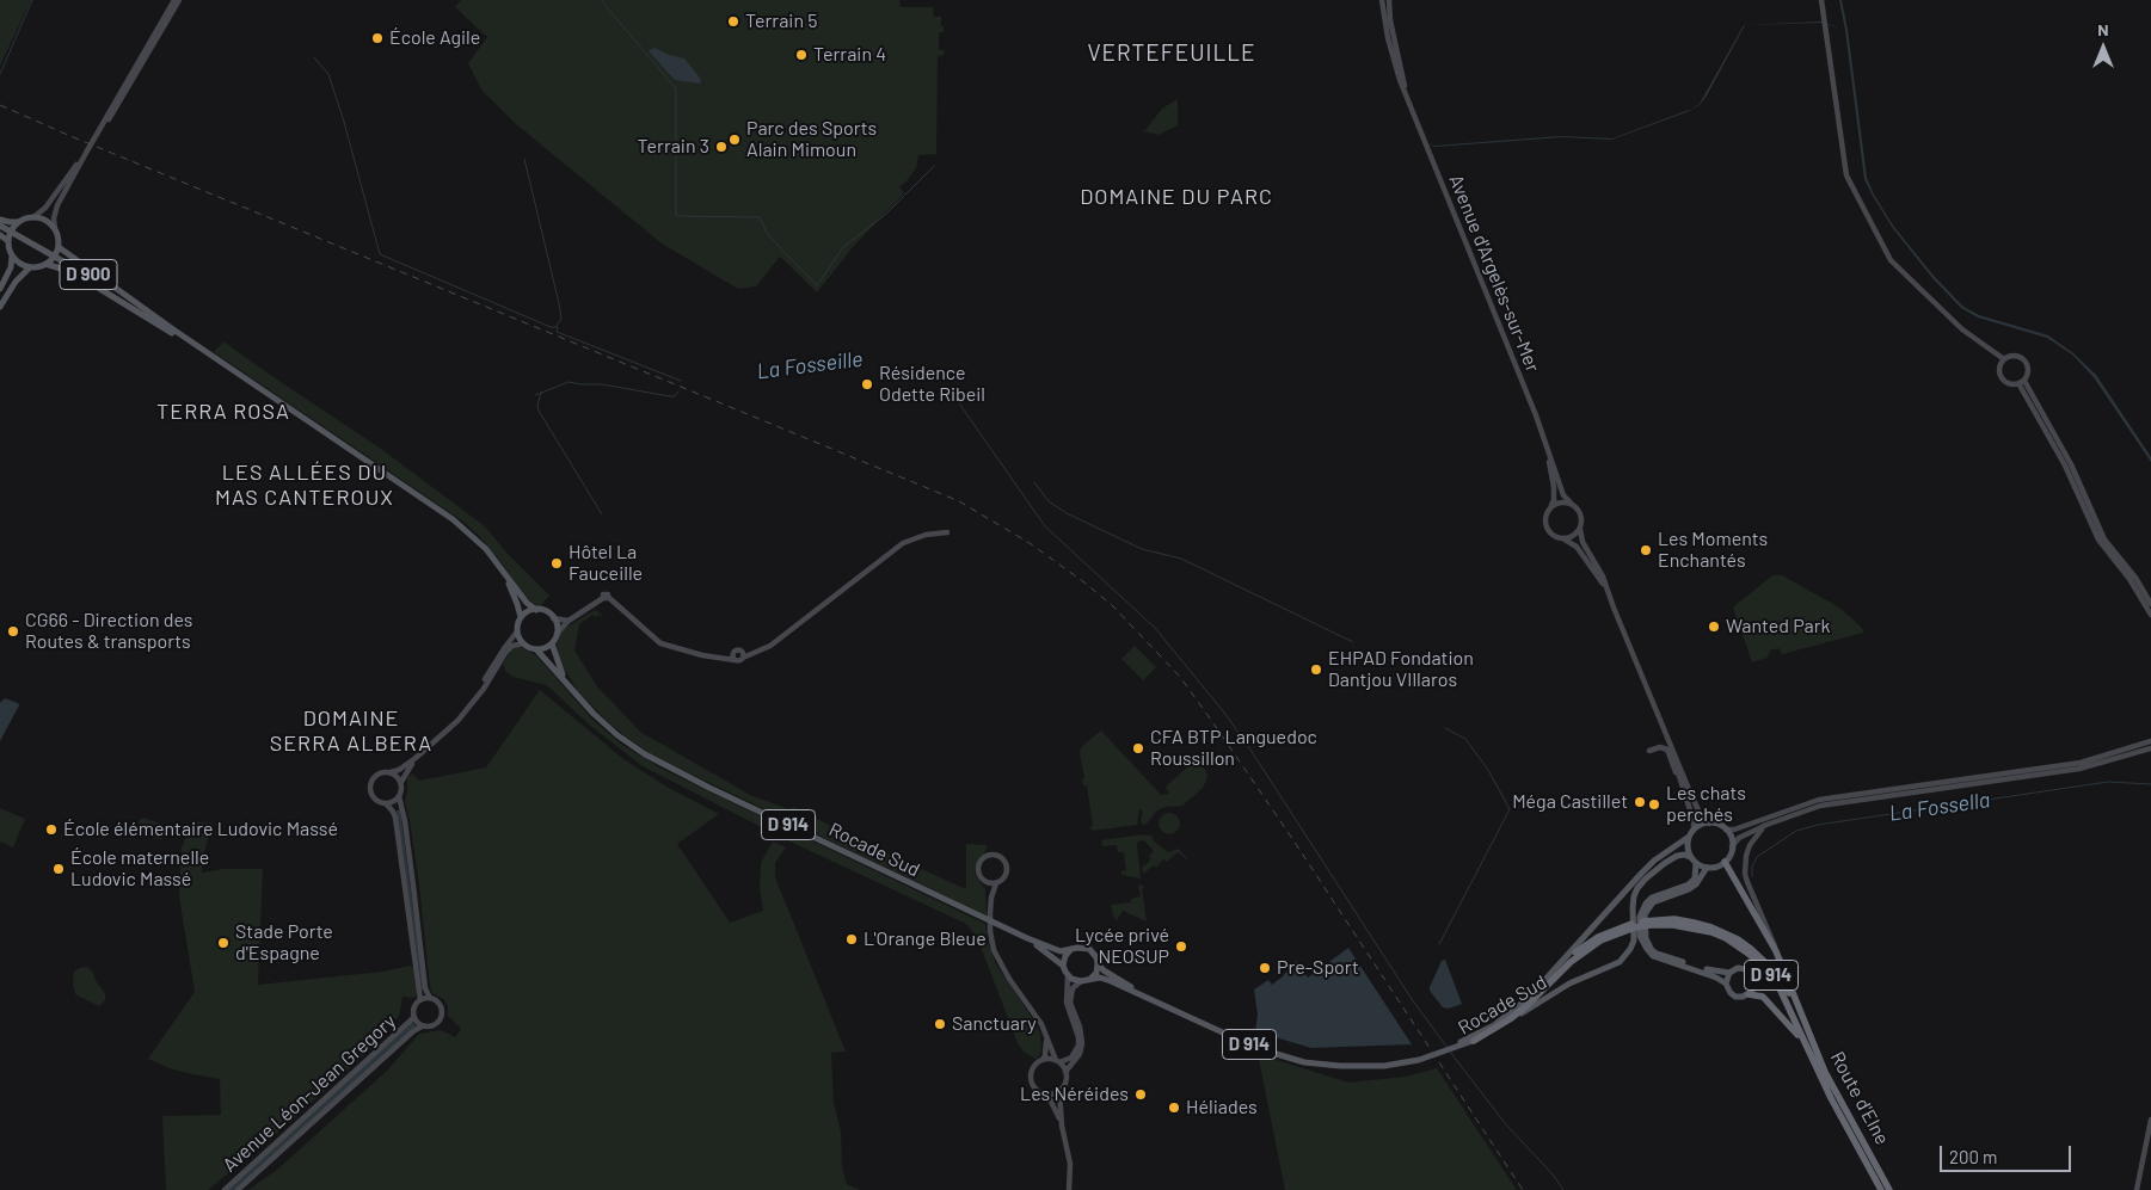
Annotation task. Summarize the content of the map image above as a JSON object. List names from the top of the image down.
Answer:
{
  "streets": {
    "highway": ["D 914", "Route d'Elne"],
    "main road": [
      "Avenue d'Argelès-sur-Mer",
      "D 900",
      "Rocade Sud",
      "Avenue Léon-Jean Gregory"
    ]
  },
  "crossings": [
    ["D 914", "Rocade Sud"],
    ["D 914", "Route d'Elne"]
  ],
  "districts": [
    "VERTEFEUILLE",
    "DOMAINE DU PARC",
    "TERRA ROSA",
    "LES ALLÉES DU MAS CANTEROUX",
    "DOMAINE SERRA ALBERA"
  ],
  "water": ["La Fosseille", "La Fossella"],
  "places": [
    "Terrain 5",
    "École Agile",
    "Terrain 4",
    "Parc des Sports Alain Mimoun",
    "Terrain 3",
    "Résidence Odette Ribeil",
    "Les Moments Enchantés",
    "Hôtel La Fauceille",
    "Wanted Park",
    "CG66 - Direction des Routes & transports",
    "EHPAD Fondation Dantjou VIllaros",
    "CFA BTP Languedoc Roussillon",
    "Méga Castillet",
    "Les chats perchés",
    "École élémentaire Ludovic Massé",
    "École maternelle Ludovic Massé",
    "L'Orange Bleue",
    "Stade Porte d'Espagne",
    "Lycée privé NEOSUP",
    "Pre-Sport",
    "Sanctuary",
    "Les Néréides",
    "Héliades"
  ],
  "scale_bar": "200 m",
  "north": "top"
}
